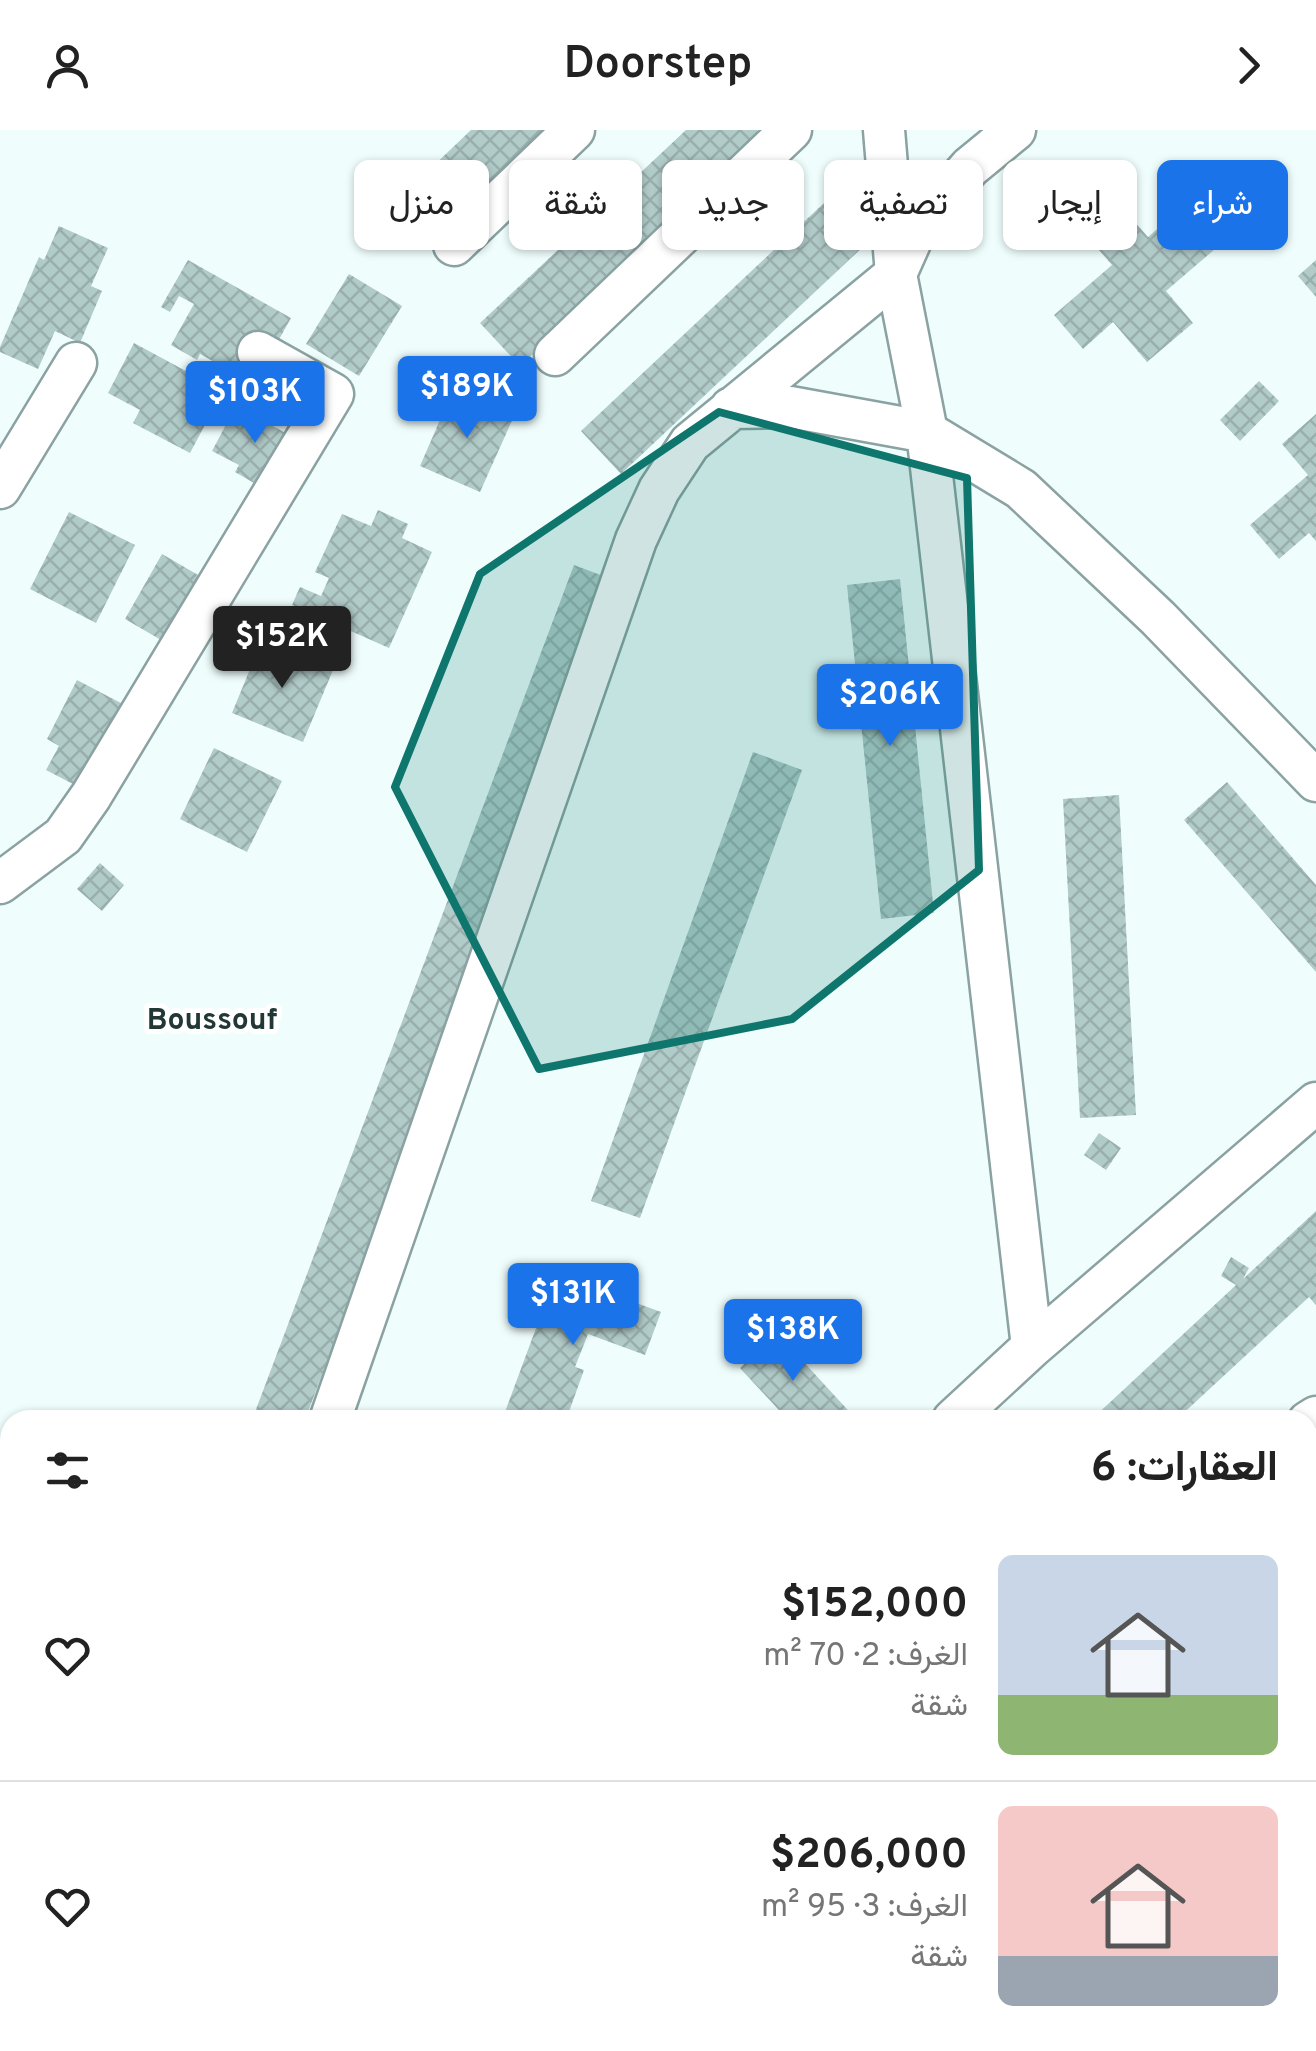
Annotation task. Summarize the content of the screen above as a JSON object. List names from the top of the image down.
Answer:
{
  "districts": ["Boussouf"],
  "page": {
    "header": "Doorstep",
    "chip": [
      "شراء",
      "إيجار",
      "تصفية",
      "جديد",
      "شقة",
      "منزل"
    ],
    "price": [
      "$189K",
      "$103K",
      "$152K",
      "$206K",
      "$131K",
      "$138K"
    ],
    "heading": "العقارات: 6",
    "list": [
      {
        "name": "$152,000",
        "note": "الغرف: 2 · 70 m² · شقة"
      },
      {
        "name": "$206,000",
        "note": "الغرف: 3 · 95 m² · شقة"
      }
    ]
  }
}
